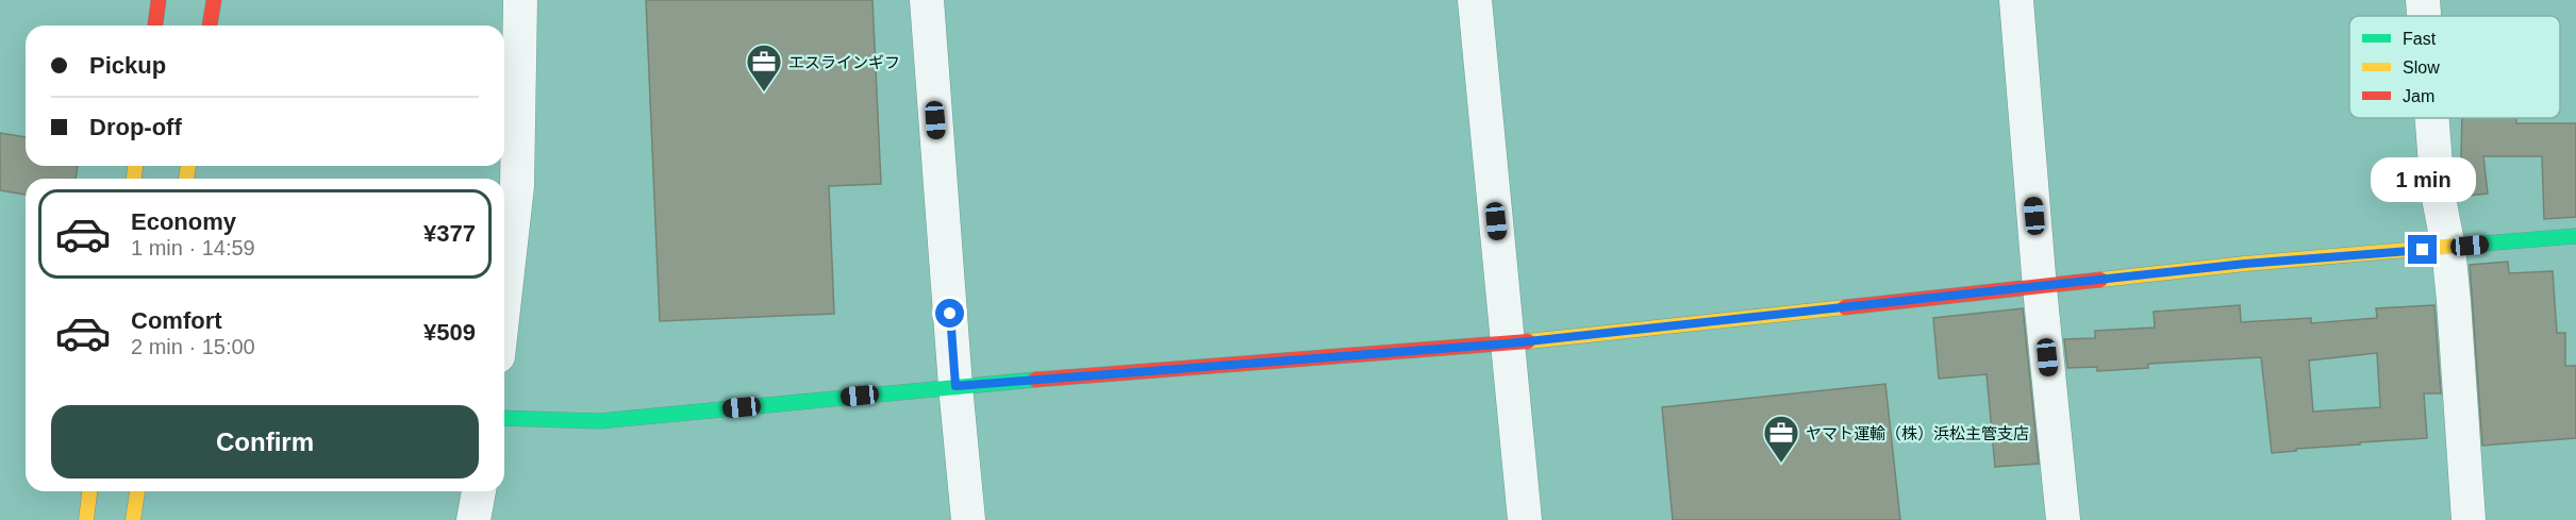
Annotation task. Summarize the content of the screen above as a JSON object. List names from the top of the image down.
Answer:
{
  "places": {
    "office": ["エスラインギフ", "ヤマト運輸（株）浜松主管支店"]
  },
  "legend": ["Fast", "Slow", "Jam"],
  "page": {
    "banner": ["Pickup", "Drop-off"],
    "bubble": "1 min",
    "list": [
      {
        "name": "Economy",
        "note": "1 min · 14:59",
        "value": "¥377"
      },
      {
        "name": "Comfort",
        "note": "2 min · 15:00",
        "value": "¥509"
      }
    ],
    "buttons": "Confirm"
  }
}
